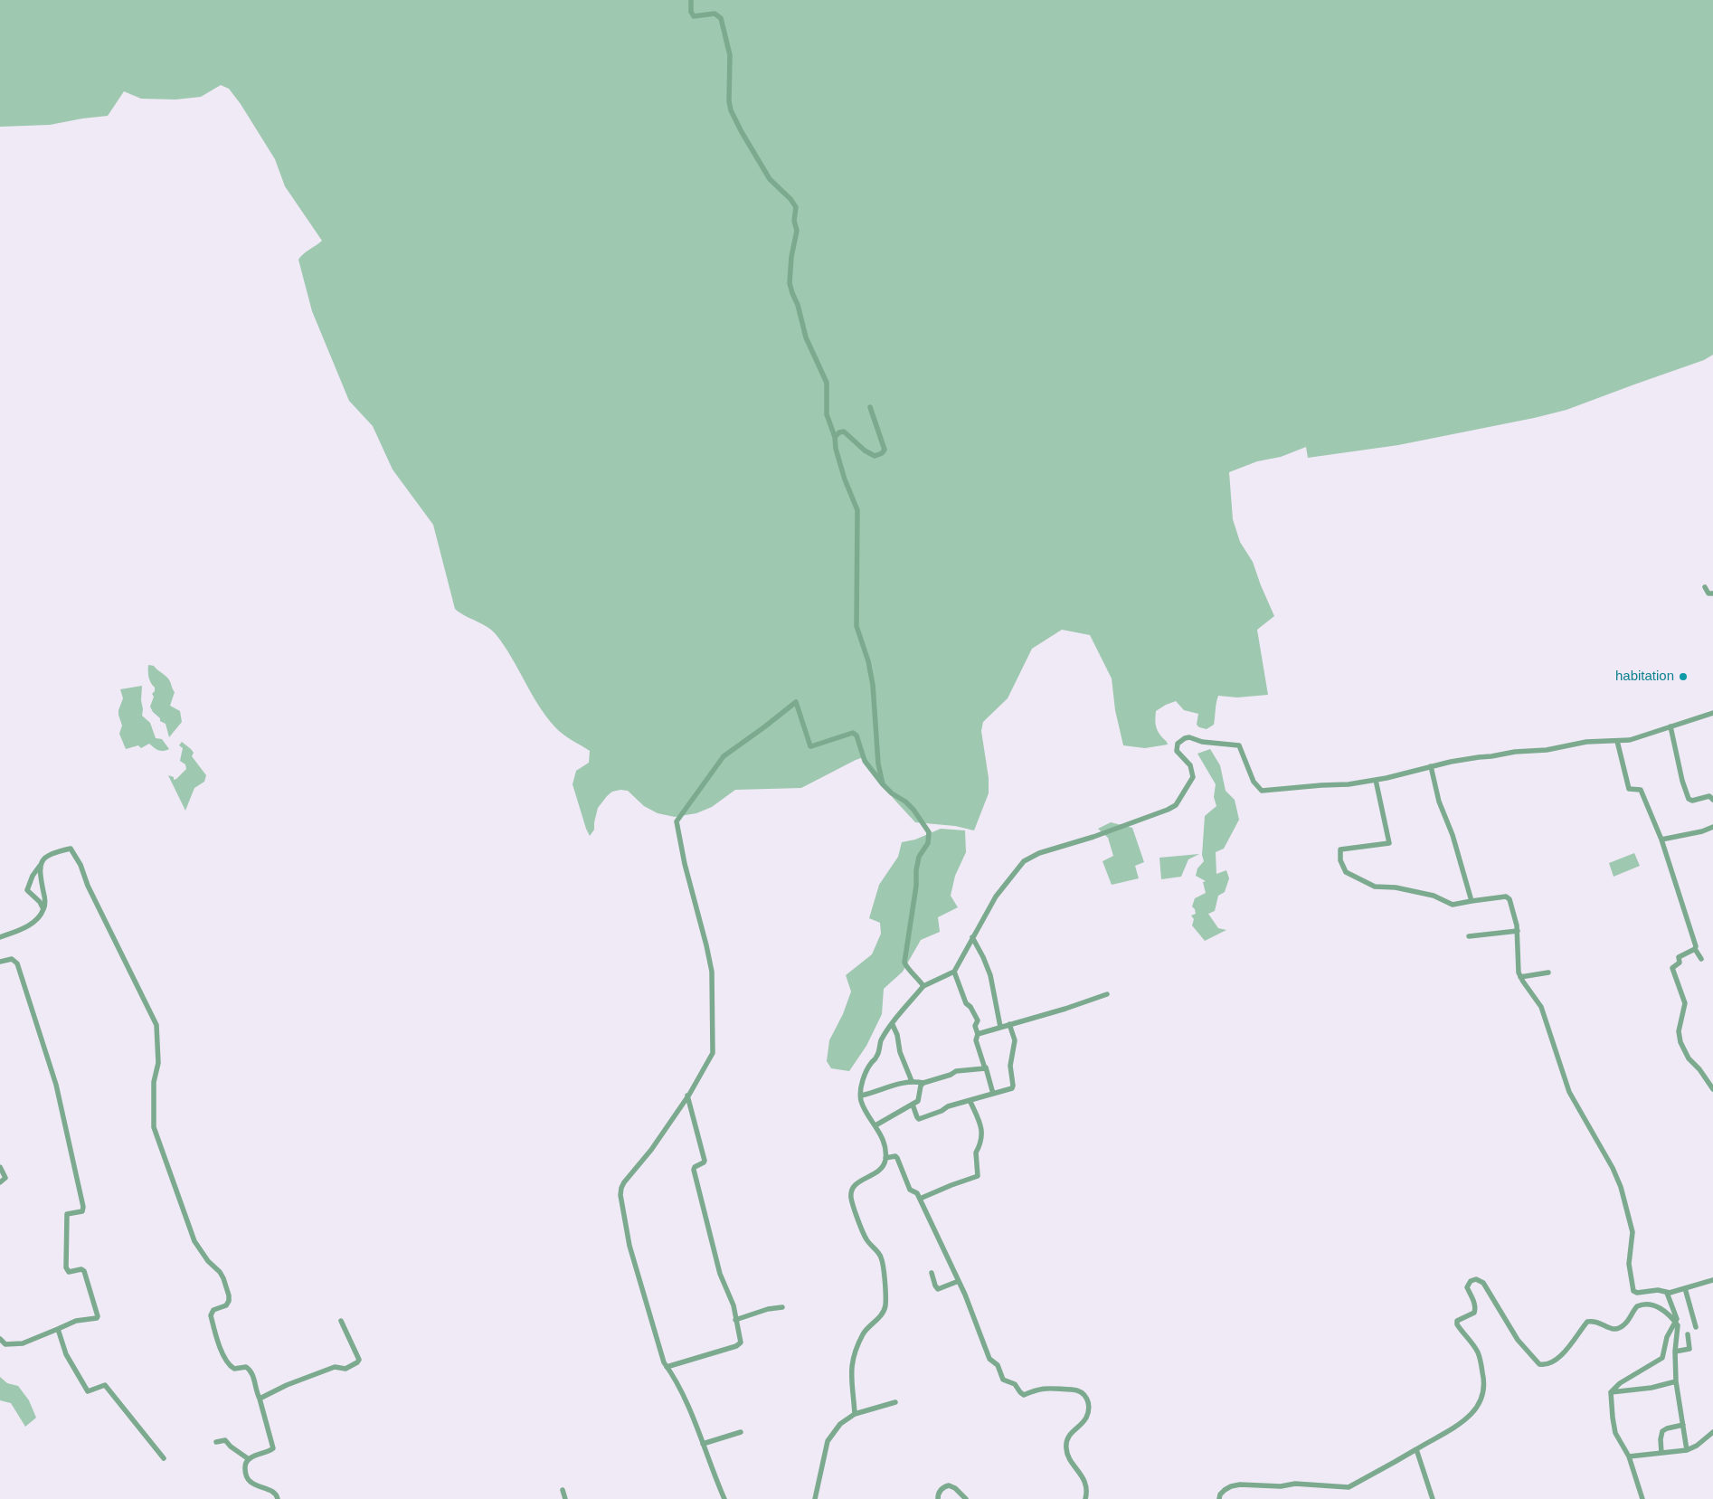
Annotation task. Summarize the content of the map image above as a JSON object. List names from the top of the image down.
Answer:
{
  "places": ["habitation"]
}
